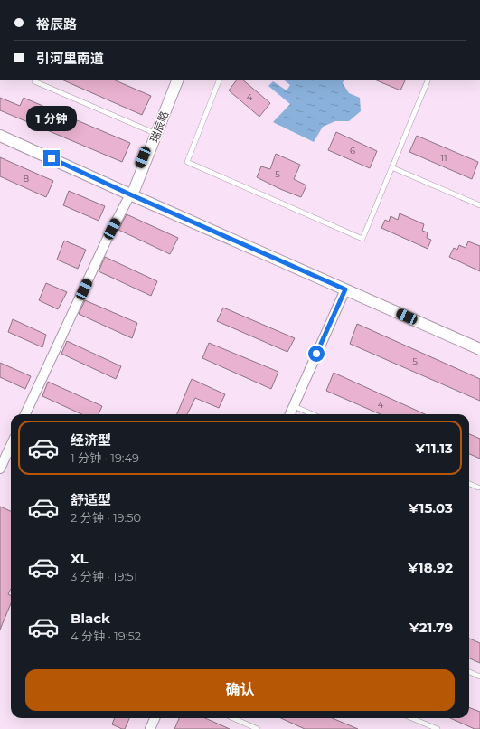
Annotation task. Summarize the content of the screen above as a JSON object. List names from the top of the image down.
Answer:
{
  "streets": {
    "street": ["瑞辰路"]
  },
  "house_numbers": [
    "4",
    "6",
    "11",
    "5",
    "8",
    "5",
    "4"
  ],
  "page": {
    "banner": ["裕辰路", "引河里南道"],
    "bubble": "1 分钟",
    "list": [
      {
        "name": "经济型",
        "note": "1 分钟 · 19:49",
        "value": "¥11.13"
      },
      {
        "name": "舒适型",
        "note": "2 分钟 · 19:50",
        "value": "¥15.03"
      },
      {
        "name": "XL",
        "note": "3 分钟 · 19:51",
        "value": "¥18.92"
      },
      {
        "name": "Black",
        "note": "4 分钟 · 19:52",
        "value": "¥21.79"
      }
    ],
    "buttons": "确认"
  }
}
